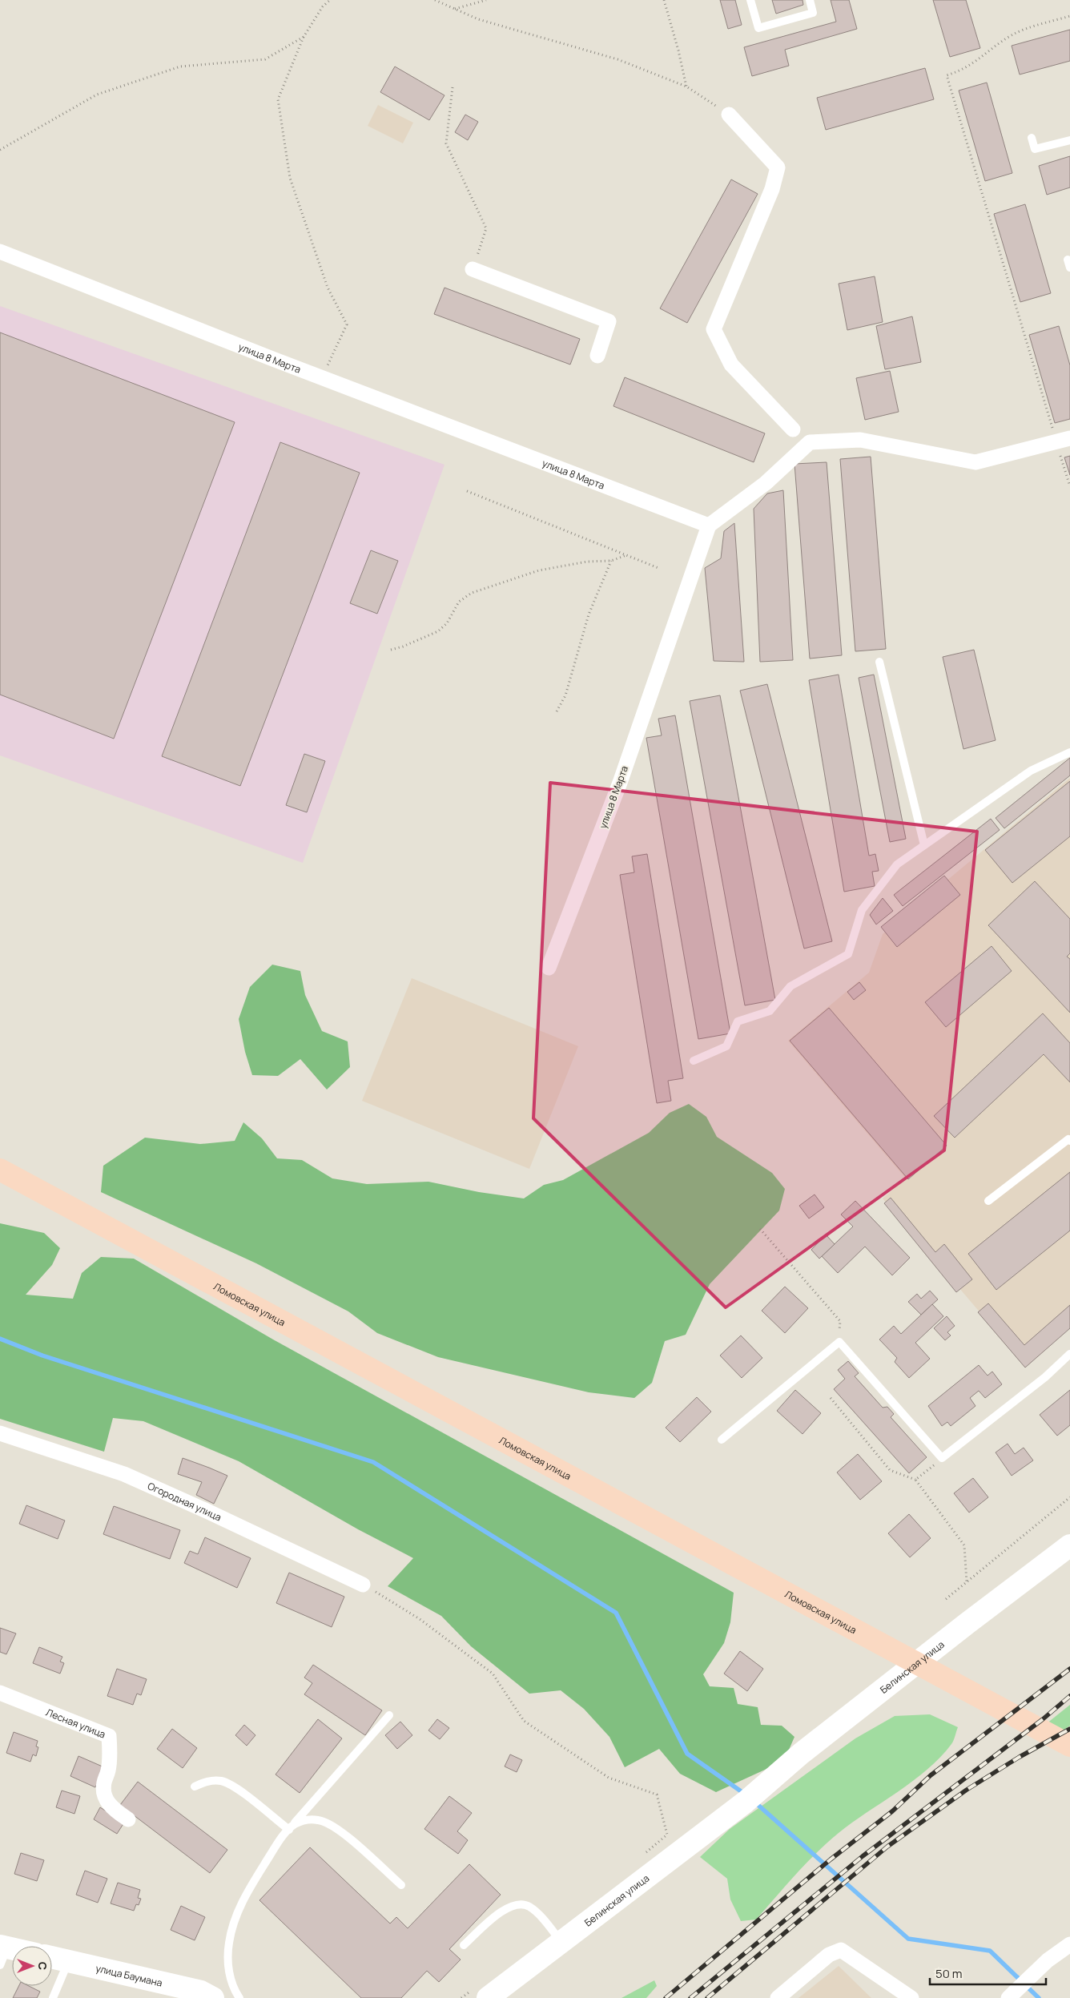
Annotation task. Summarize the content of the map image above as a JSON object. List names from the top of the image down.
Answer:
{
  "streets": {
    "main road": ["Ломовская улица", "Белинская улица", "улица Баумана"],
    "street": ["улица 8 Марта", "Огородная улица", "Лесная улица"]
  },
  "scale_bar": "50 m",
  "north": "right"
}
